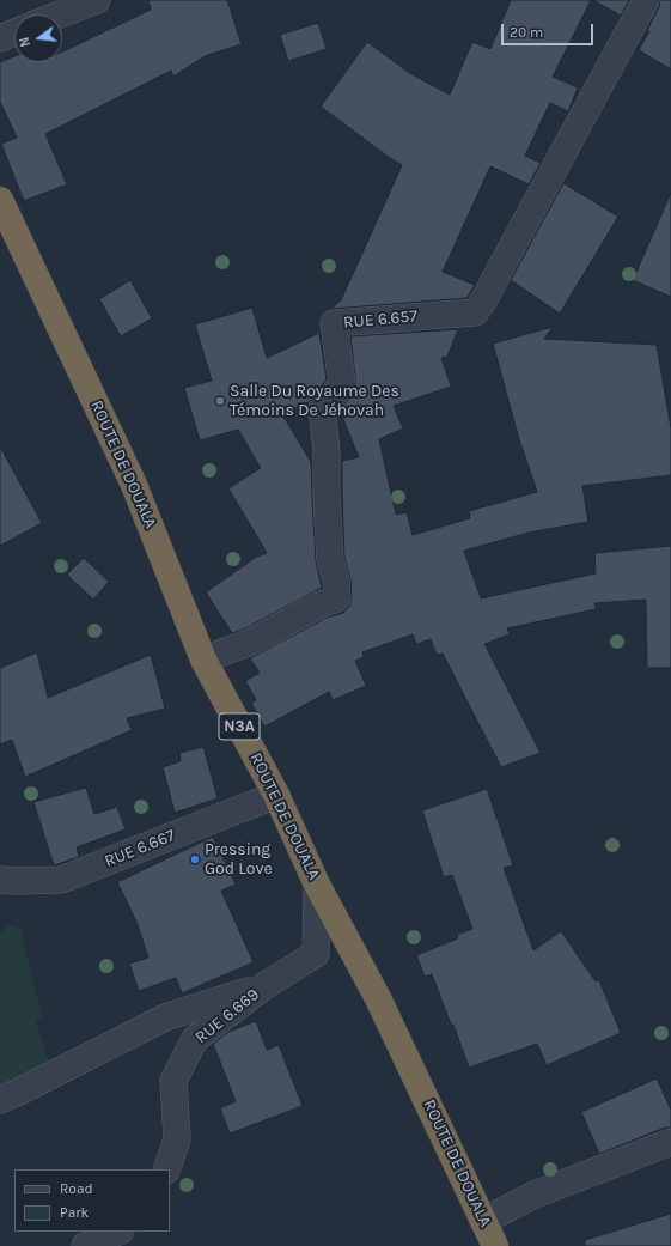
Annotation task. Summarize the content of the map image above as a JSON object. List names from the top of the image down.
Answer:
{
  "streets": {
    "highway": ["ROUTE DE DOUALA", "N3A"],
    "street": ["RUE 6.657", "RUE 6.667", "RUE 6.669"]
  },
  "crossings": [
    ["RUE 6.657", "ROUTE DE DOUALA"],
    ["ROUTE DE DOUALA", "RUE 6.667"],
    ["ROUTE DE DOUALA", "RUE 6.669"]
  ],
  "places": ["Salle Du Royaume Des Témoins De Jéhovah", "Pressing God Love"],
  "legend": ["Road", "Park"],
  "scale_bar": "20 m",
  "north": "left"
}
